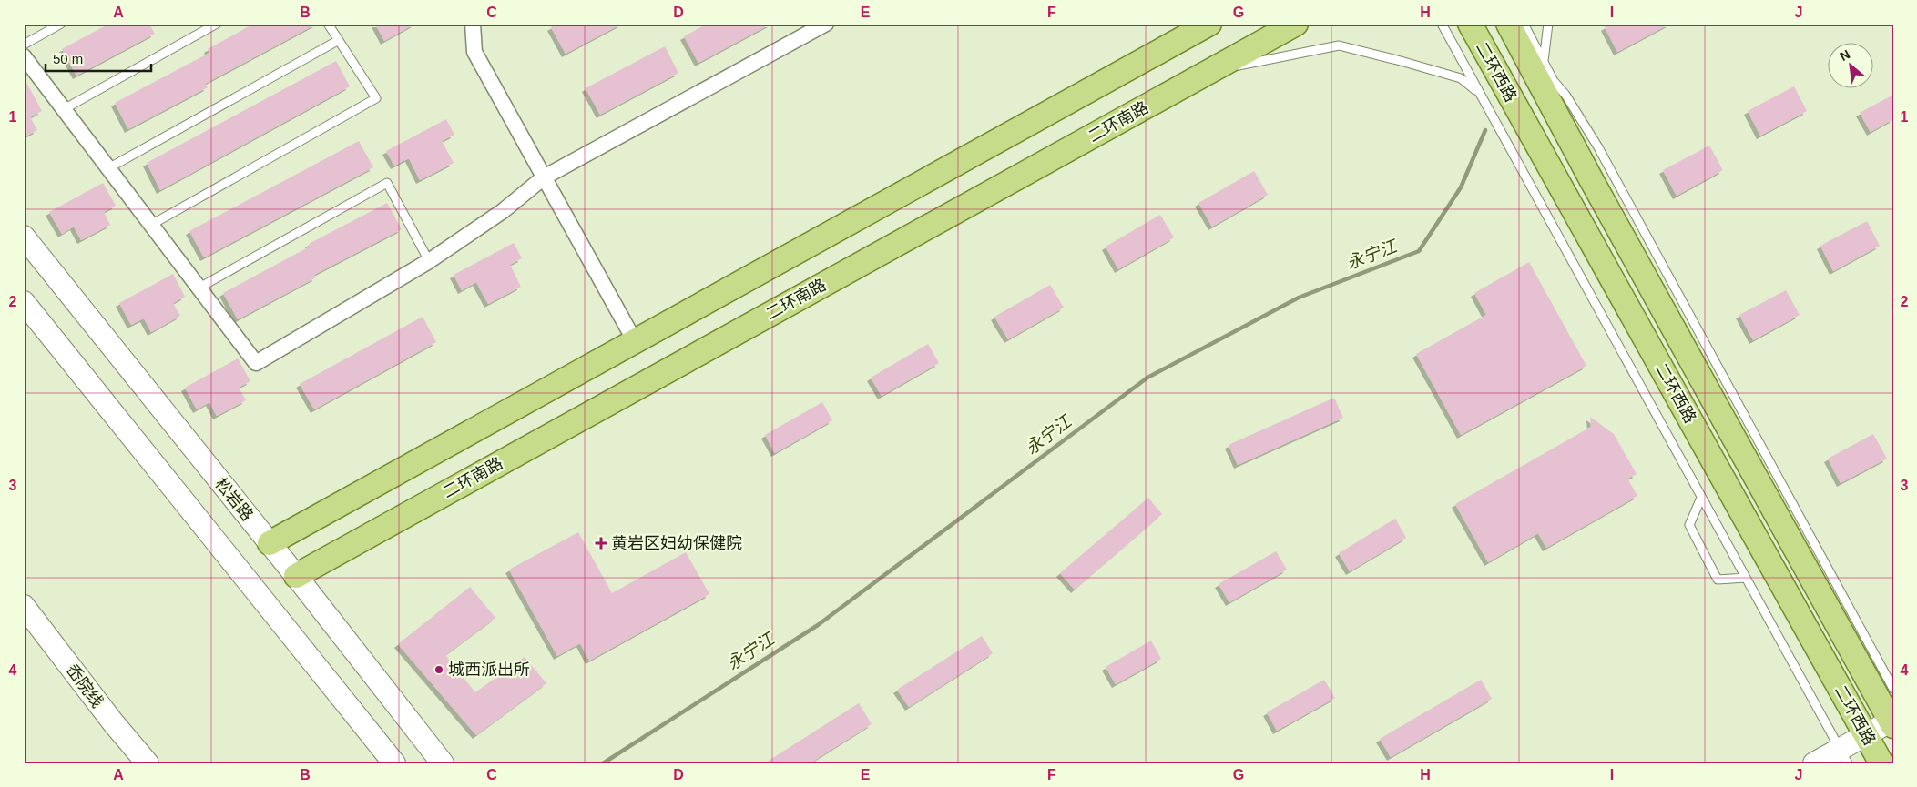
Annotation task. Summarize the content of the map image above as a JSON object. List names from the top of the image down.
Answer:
{
  "streets": {
    "main road": [
      "二环西路",
      "二环南路",
      "松岩路",
      "岙院线"
    ]
  },
  "crossings": [
    ["二环南路", "松岩路"]
  ],
  "water": ["永宁江"],
  "places": {
    "health": ["黄岩区妇幼保健院"],
    "other": ["城西派出所"]
  },
  "scale_bar": "50 m",
  "north": "top left",
  "grid": {
    "columns": [
      "A",
      "B",
      "C",
      "D",
      "E",
      "F",
      "G",
      "H",
      "I",
      "J"
    ],
    "rows": [
      "1",
      "2",
      "3",
      "4"
    ]
  }
}
